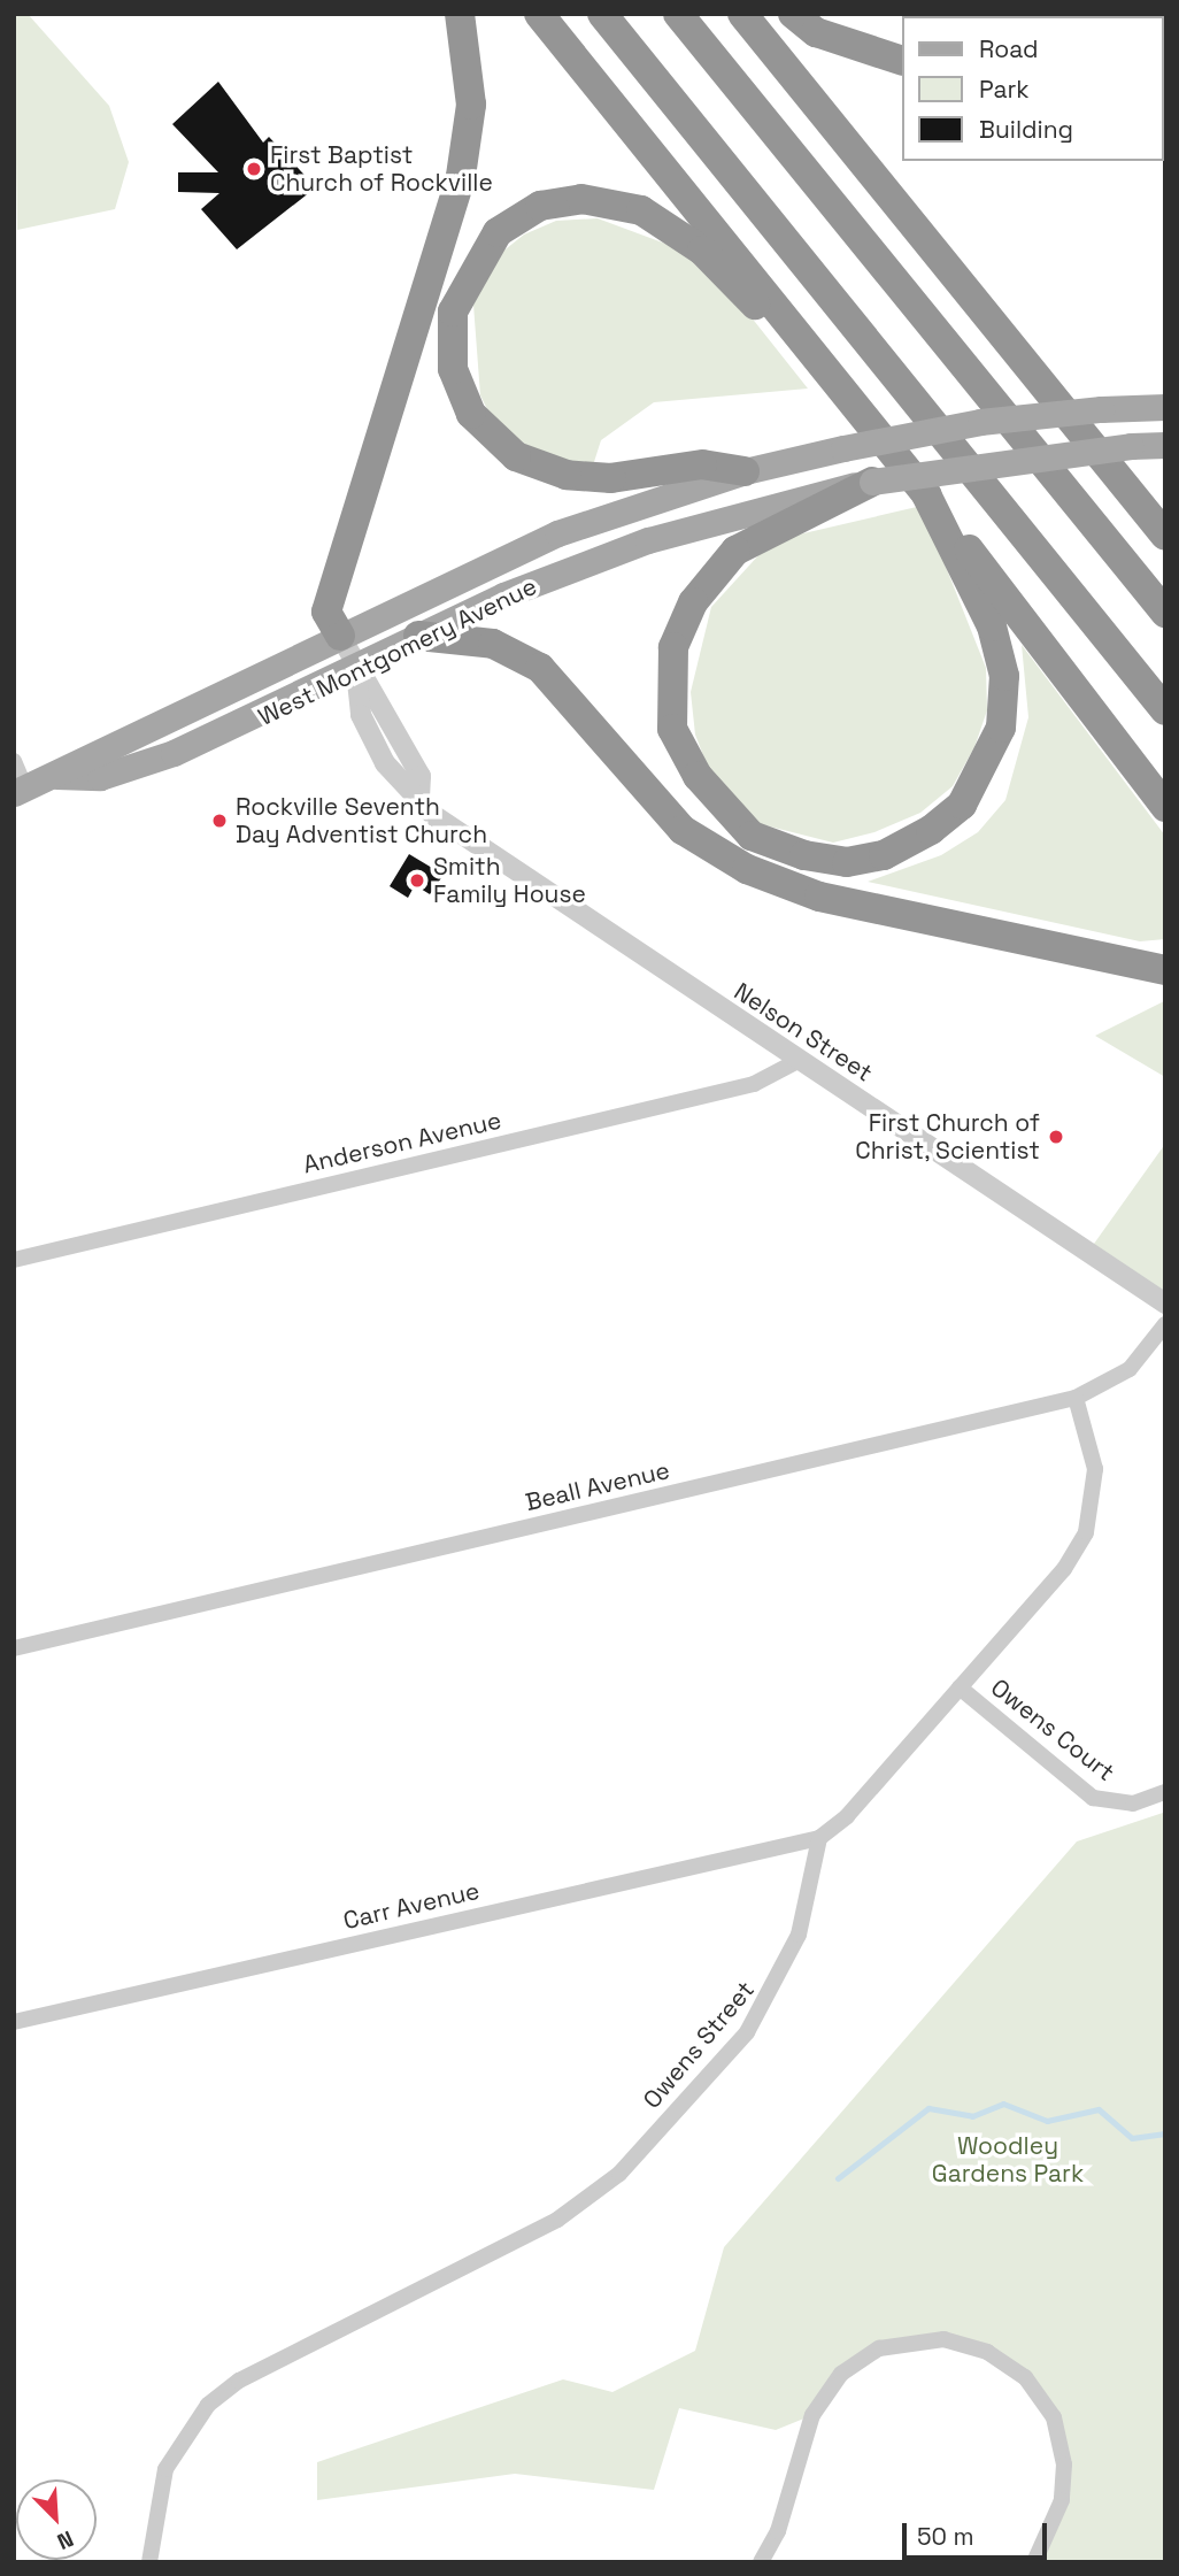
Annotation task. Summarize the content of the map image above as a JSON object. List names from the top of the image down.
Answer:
{
  "streets": {
    "main road": ["West Montgomery Avenue"],
    "street": [
      "Nelson Street",
      "Anderson Avenue",
      "Beall Avenue",
      "Owens Court",
      "Carr Avenue",
      "Owens Street"
    ]
  },
  "crossings": [
    ["West Montgomery Avenue", "Nelson Street"],
    ["Nelson Street", "Anderson Avenue"],
    ["Carr Avenue", "Owens Street"]
  ],
  "parks": ["Woodley Gardens Park"],
  "places": [
    "First Baptist Church of Rockville",
    "Rockville Seventh Day Adventist Church",
    "Smith Family House",
    "First Church of Christ, Scientist"
  ],
  "legend": ["Road", "Park", "Building"],
  "scale_bar": "50 m",
  "north": "bottom right"
}
